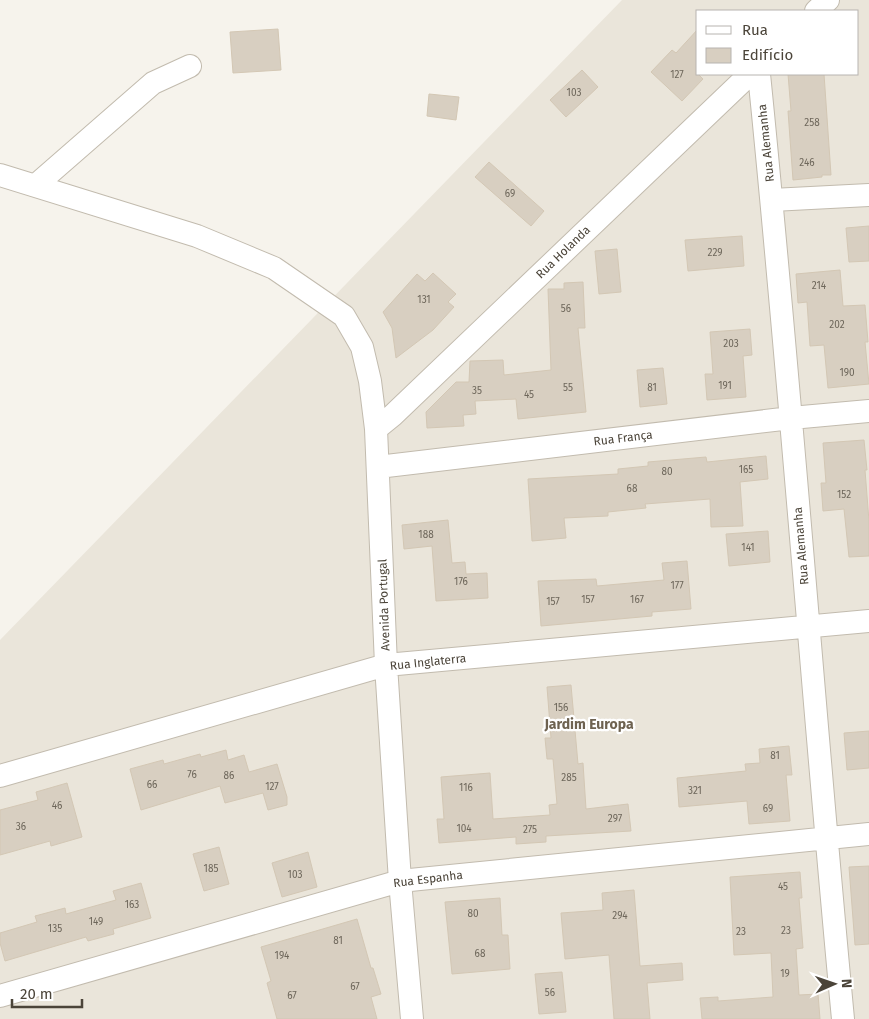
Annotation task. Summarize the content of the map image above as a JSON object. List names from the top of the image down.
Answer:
{
  "streets": {
    "street": [
      "Rua Alemanha",
      "Rua Holanda",
      "Rua França",
      "Avenida Portugal",
      "Rua Inglaterra",
      "Rua Espanha"
    ]
  },
  "crossings": [
    ["Rua Alemanha", "Rua França"],
    ["Rua Alemanha", "Rua Inglaterra"],
    ["Rua Alemanha", "Rua Espanha"],
    ["Rua Holanda", "Avenida Portugal"],
    ["Rua França", "Avenida Portugal"],
    ["Avenida Portugal", "Rua Inglaterra"],
    ["Avenida Portugal", "Rua Espanha"]
  ],
  "districts": ["Jardim Europa"],
  "house_numbers": [
    "127",
    "103",
    "258",
    "246",
    "69",
    "229",
    "214",
    "131",
    "56",
    "202",
    "203",
    "190",
    "191",
    "55",
    "81",
    "35",
    "45",
    "165",
    "80",
    "68",
    "152",
    "188",
    "141",
    "176",
    "177",
    "157",
    "167",
    "157",
    "156",
    "81",
    "76",
    "86",
    "285",
    "66",
    "127",
    "116",
    "321",
    "46",
    "69",
    "297",
    "36",
    "104",
    "275",
    "185",
    "103",
    "45",
    "163",
    "80",
    "294",
    "149",
    "135",
    "23",
    "23",
    "81",
    "68",
    "194",
    "19",
    "67",
    "56",
    "67"
  ],
  "legend": ["Rua", "Edifício"],
  "scale_bar": "20 m",
  "north": "right"
}
